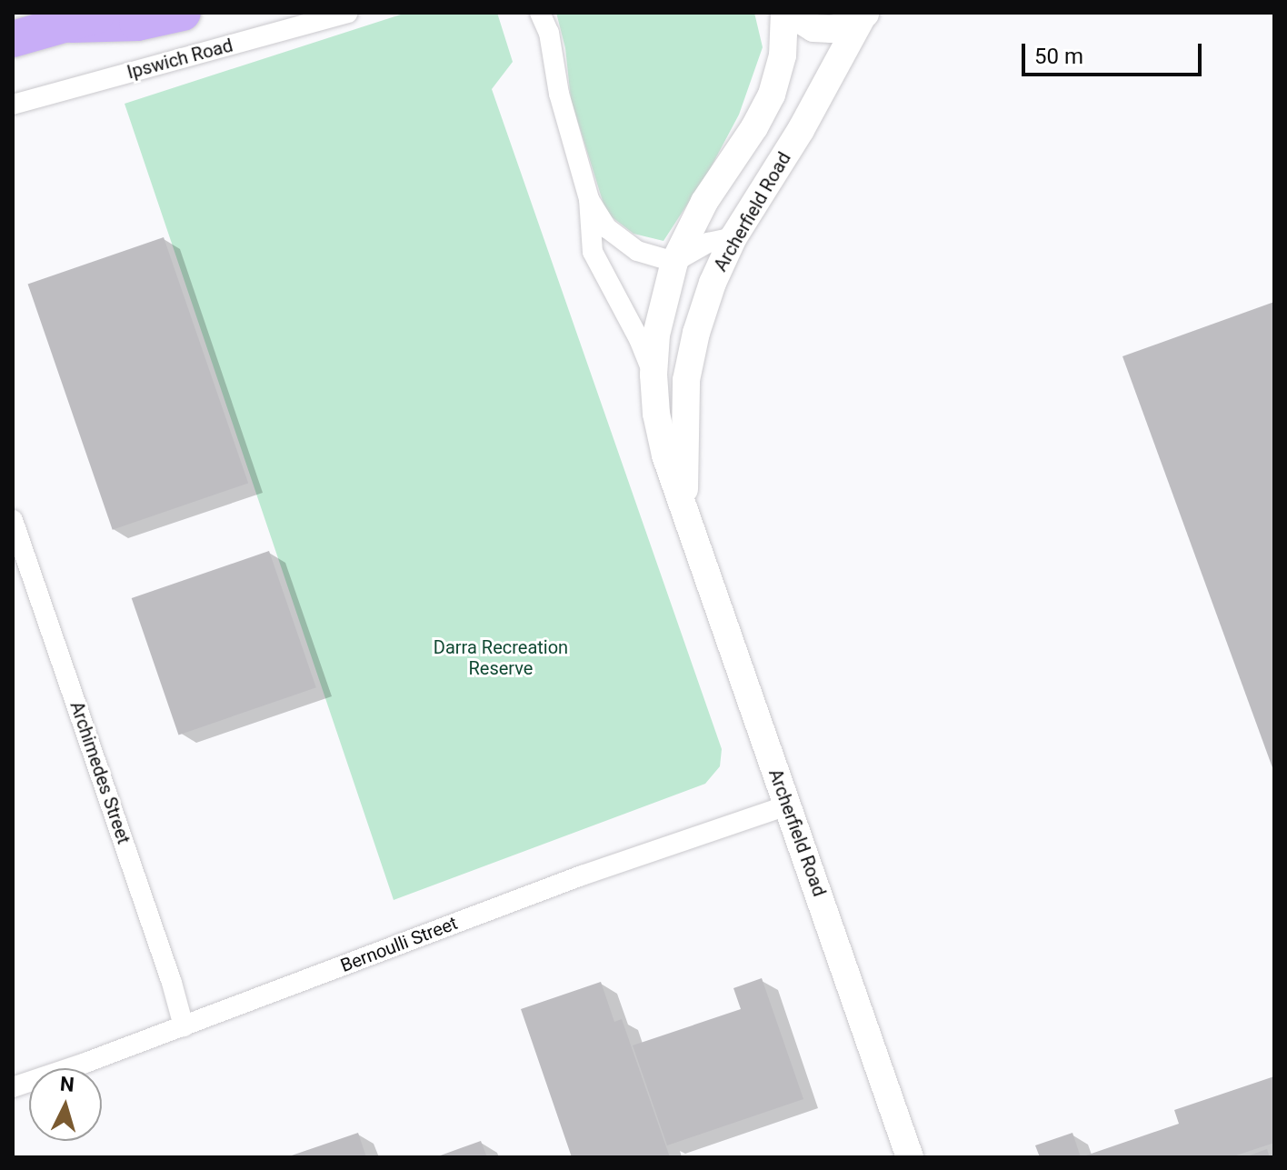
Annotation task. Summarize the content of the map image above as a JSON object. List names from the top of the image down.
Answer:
{
  "streets": {
    "main road": ["Archerfield Road"],
    "street": ["Ipswich Road", "Archimedes Street", "Bernoulli Street"]
  },
  "crossings": [
    ["Archerfield Road", "Bernoulli Street"],
    ["Archimedes Street", "Bernoulli Street"]
  ],
  "parks": ["Darra Recreation Reserve"],
  "scale_bar": "50 m",
  "north": "top"
}
